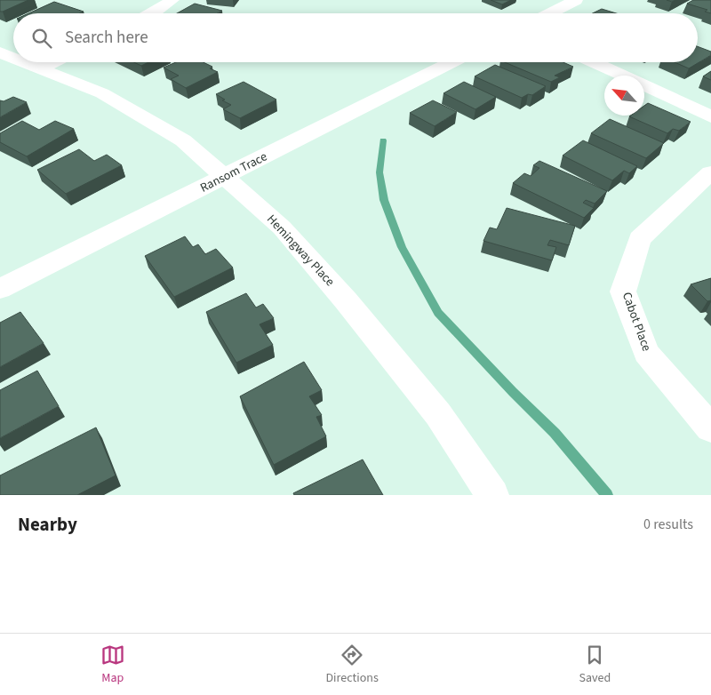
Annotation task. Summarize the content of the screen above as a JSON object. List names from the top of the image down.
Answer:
{
  "streets": {
    "street": ["Ransom Trace", "Hemingway Place", "Cabot Place"]
  },
  "crossings": [
    ["Ransom Trace", "Hemingway Place"]
  ],
  "north": "top left",
  "page": {
    "search": "Search here",
    "heading": ["Nearby", "0 results"],
    "nav": ["Map", "Directions", "Saved"]
  }
}
